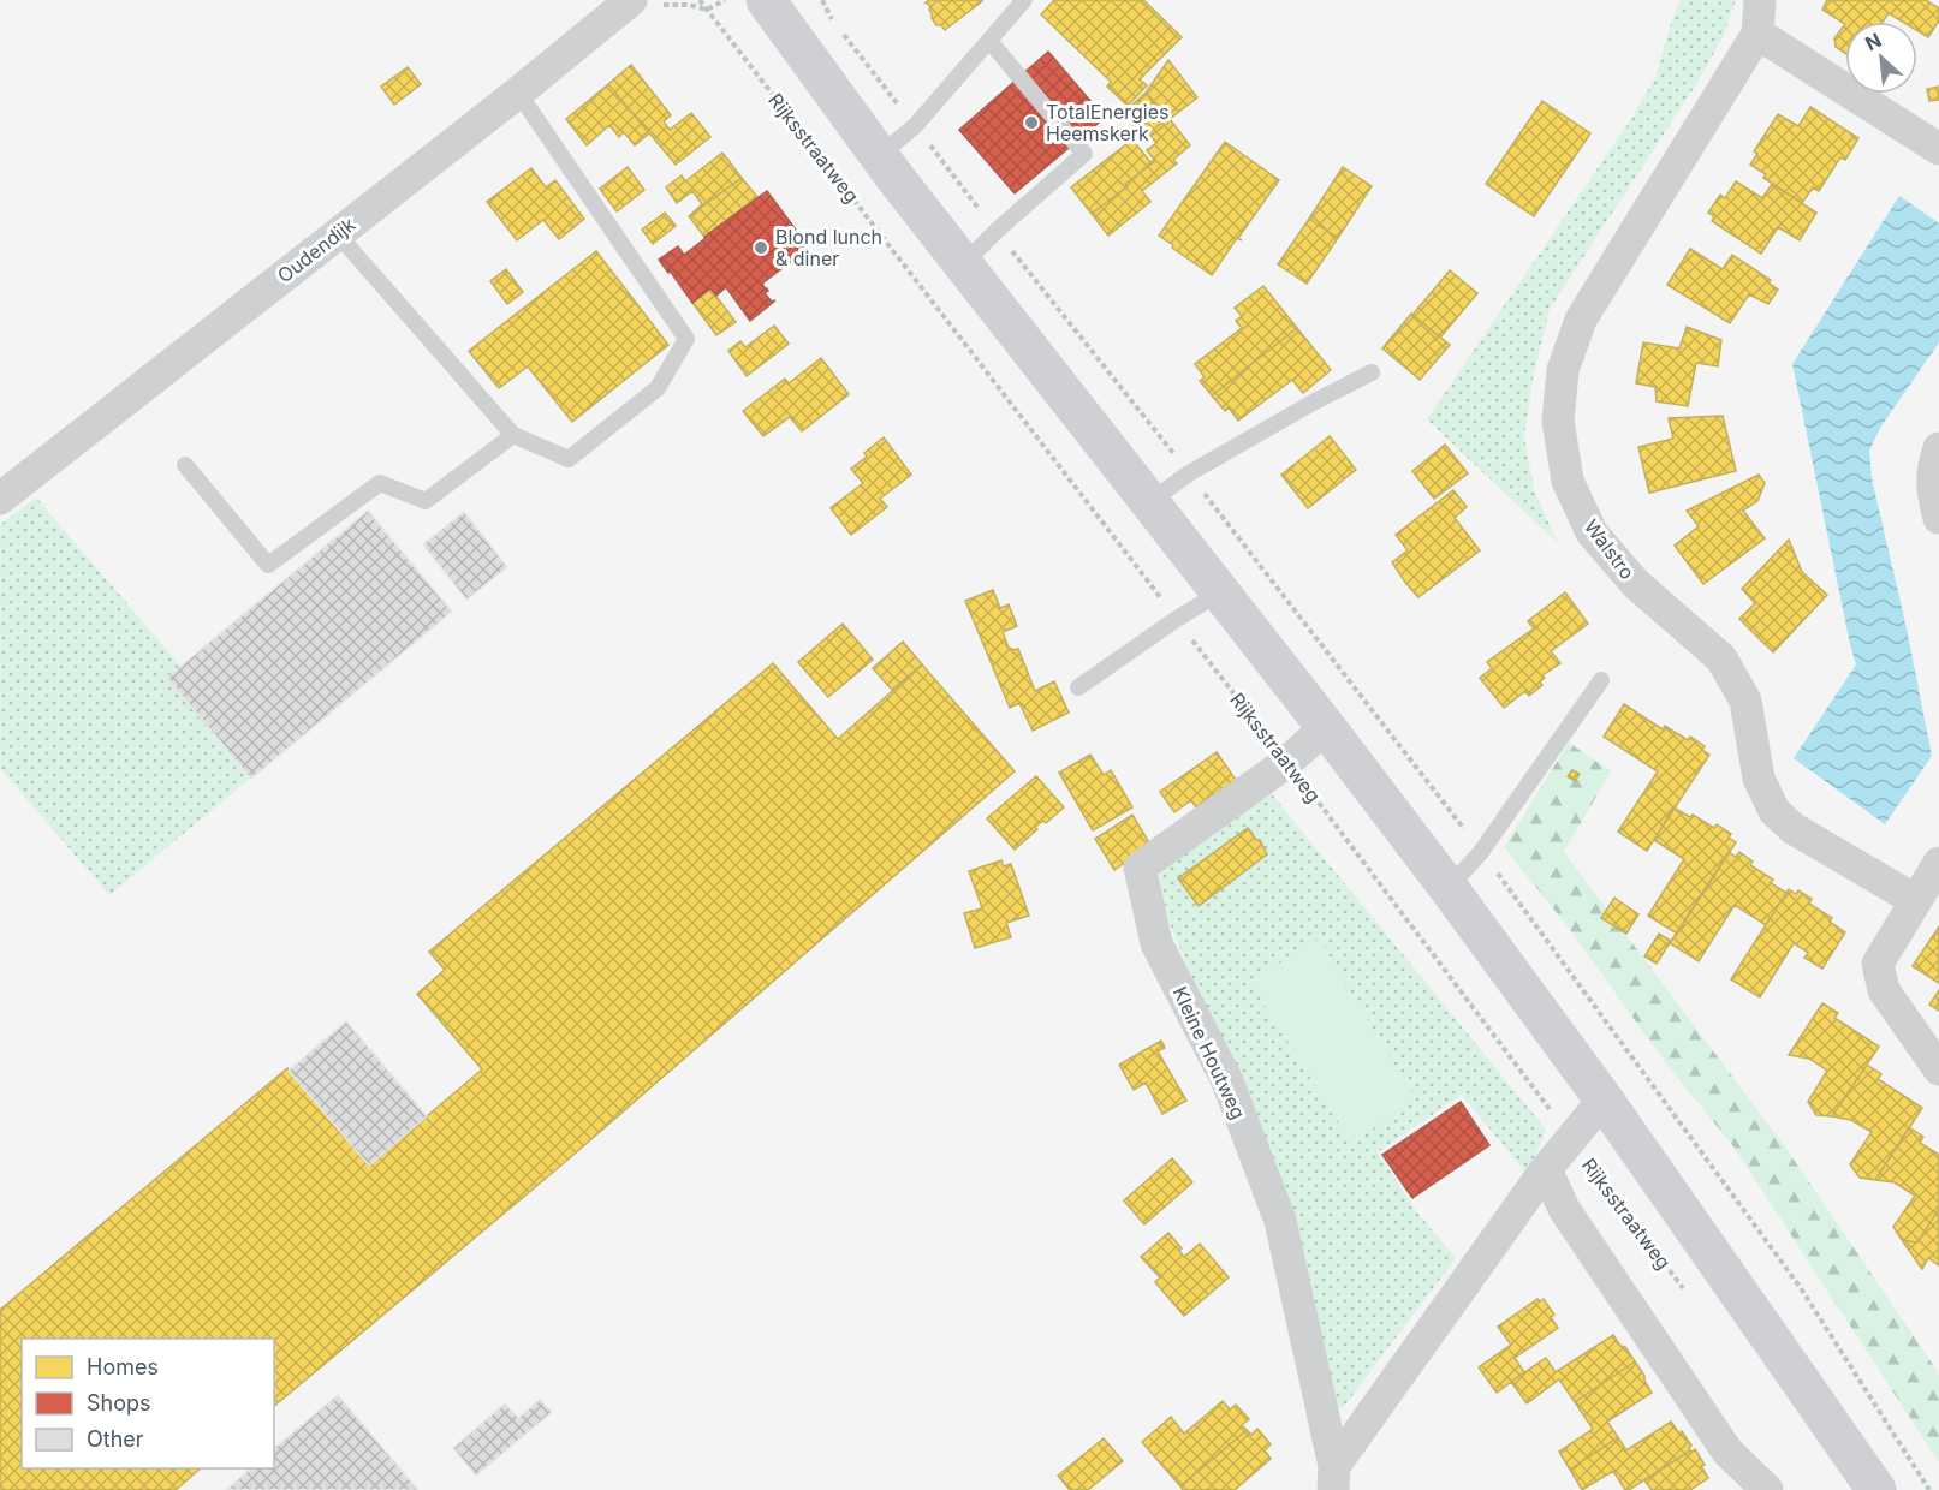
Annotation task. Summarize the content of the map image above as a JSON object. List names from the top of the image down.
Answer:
{
  "streets": {
    "street": [
      "Rijksstraatweg",
      "Oudendijk",
      "Walstro",
      "Kleine Houtweg"
    ]
  },
  "crossings": [
    ["Rijksstraatweg", "Kleine Houtweg"]
  ],
  "places": ["TotalEnergies Heemskerk", "Blond lunch & diner"],
  "legend": ["Homes", "Shops", "Other"],
  "north": "top left"
}
